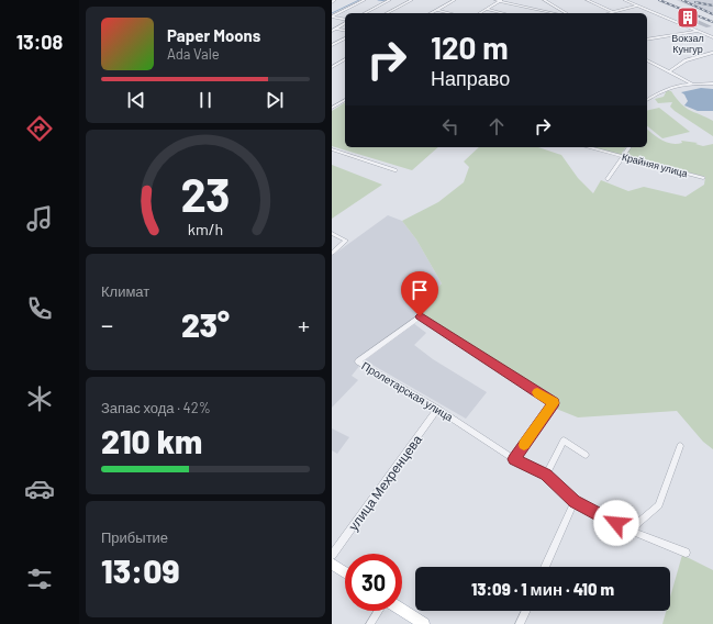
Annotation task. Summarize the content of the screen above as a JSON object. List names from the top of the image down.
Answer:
{
  "streets": {
    "street": ["Крайняя улица", "Пролетарская улица", "улица Мехренцева"]
  },
  "crossings": [
    ["Пролетарская улица", "улица Мехренцева"]
  ],
  "places": {
    "building": ["Вокзал Кунгур"]
  },
  "page": {
    "tabs": "13:08",
    "turn": ["120 m", "Направо"],
    "song": ["Paper Moons", "Ada Vale"],
    "tile": [
      "Климат",
      ["Запас хода · 42%", "210 km"],
      ["Прибытие", "13:09"]
    ],
    "heat": ["−", "23°", "+"],
    "limit": "30",
    "trip": "13:09 · 1 мин · 410 m",
    "gauge": ["23", "km/h"]
  }
}
